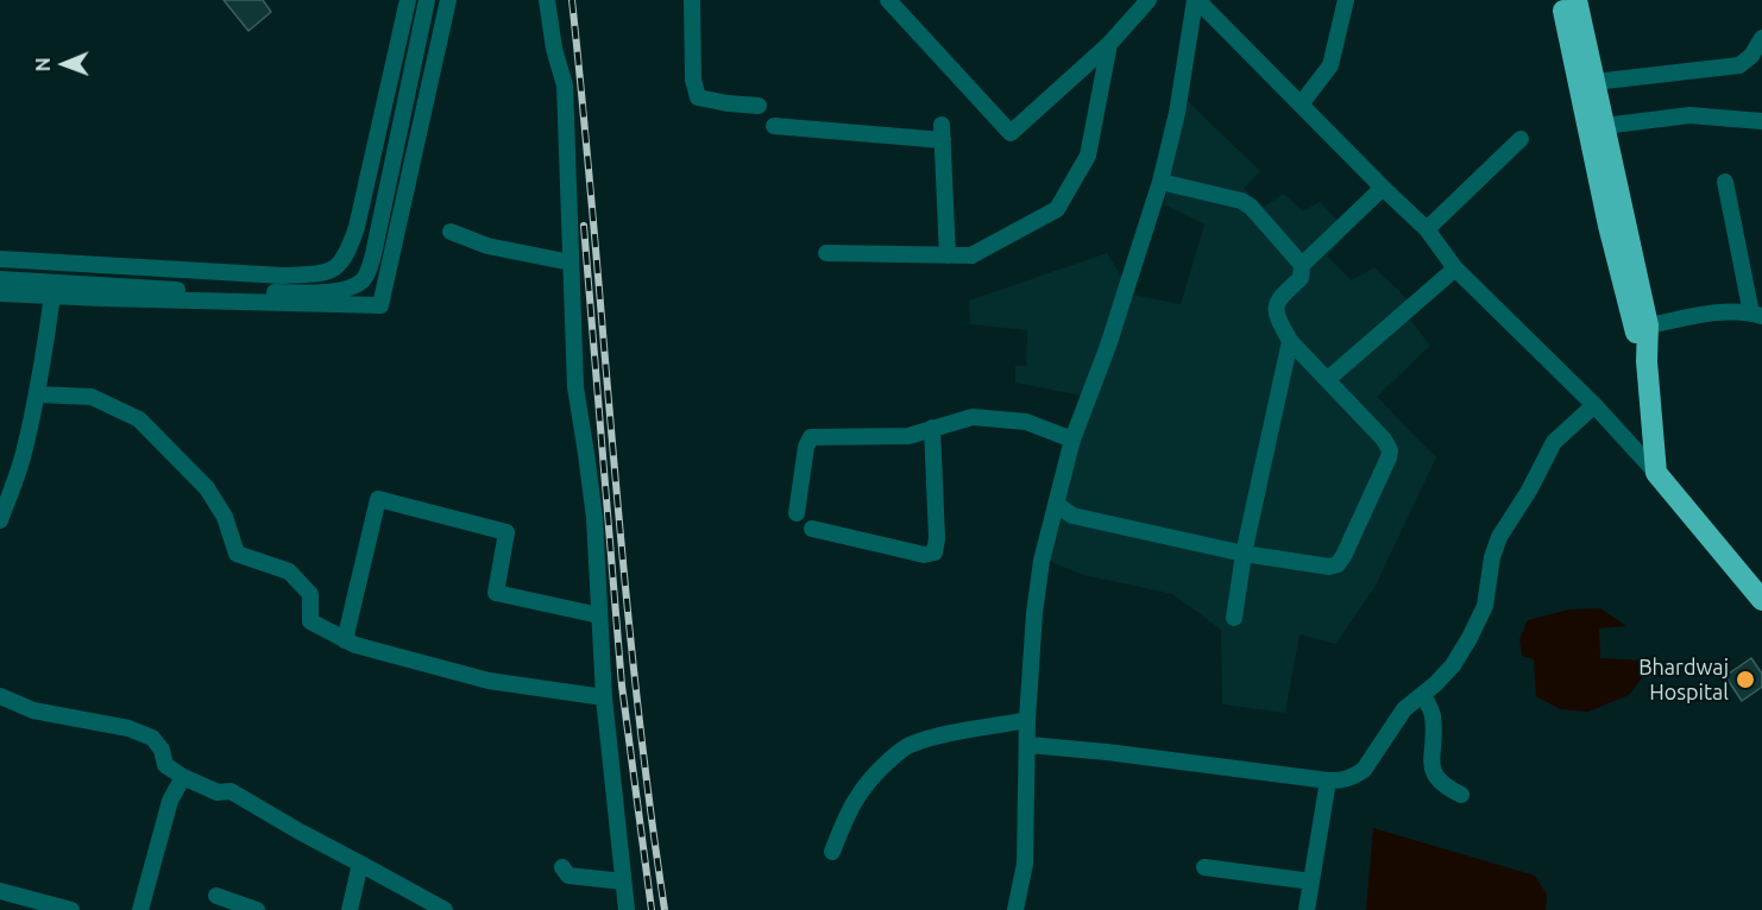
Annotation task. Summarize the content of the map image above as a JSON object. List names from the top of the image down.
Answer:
{
  "places": ["Bhardwaj Hospital"],
  "north": "left"
}
